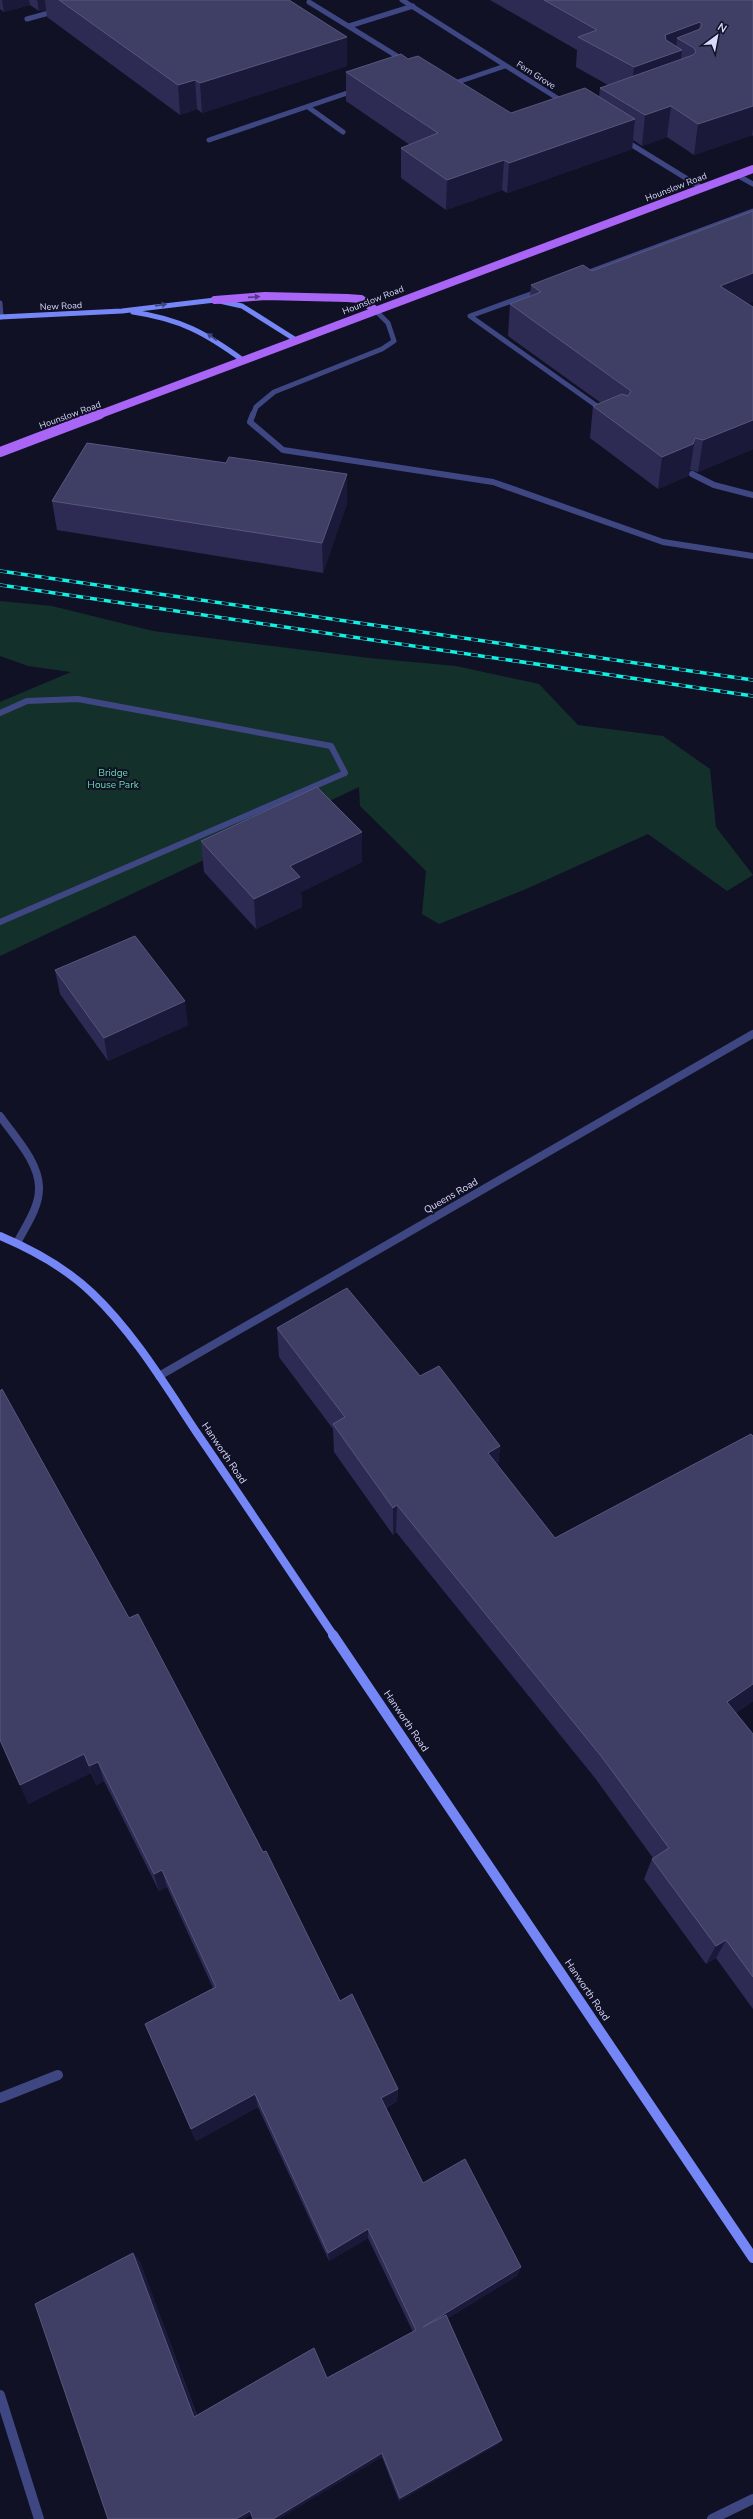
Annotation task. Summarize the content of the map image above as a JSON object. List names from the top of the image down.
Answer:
{
  "streets": {
    "main road": ["Hounslow Road", "New Road", "Hanworth Road"],
    "street": ["Fern Grove", "Queens Road"]
  },
  "crossings": [
    ["Queens Road", "Hanworth Road"]
  ],
  "parks": ["Bridge House Park"],
  "north": "top right"
}
